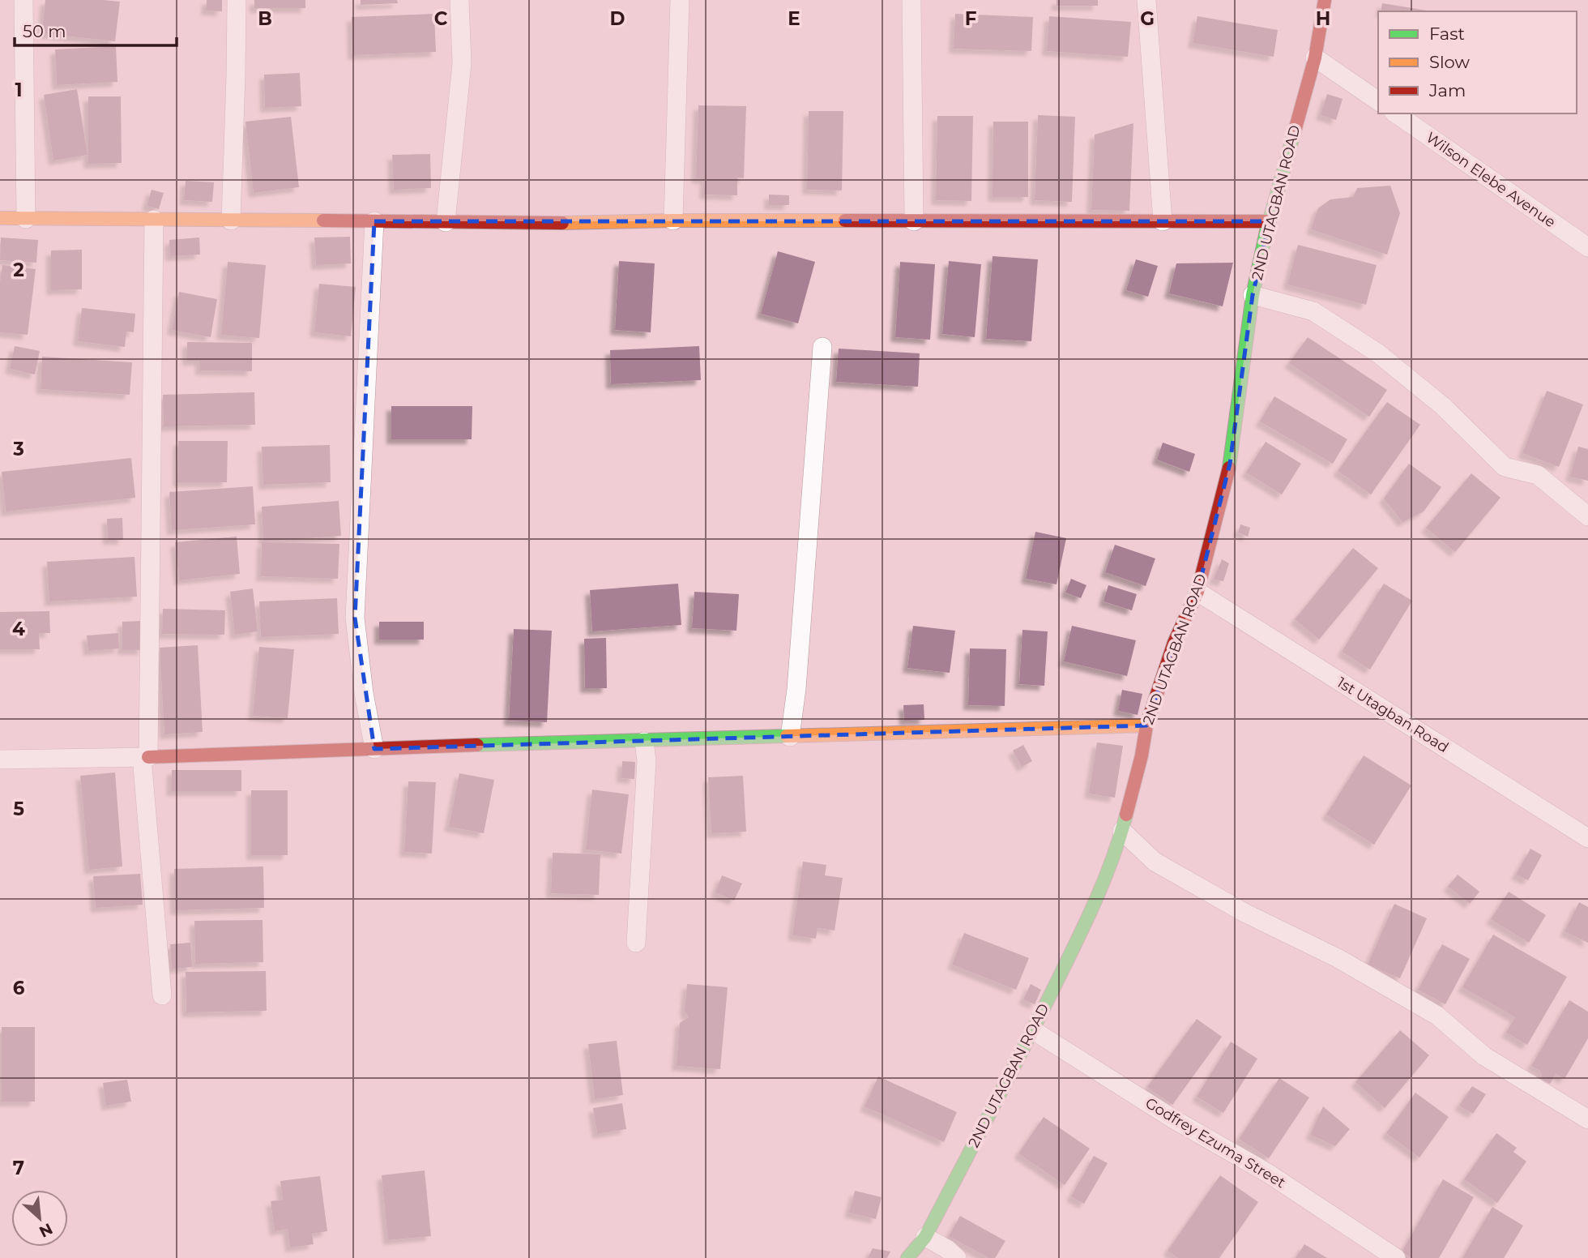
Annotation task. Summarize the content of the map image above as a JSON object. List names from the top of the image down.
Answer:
{
  "streets": {
    "street": [
      "Wilson Elebe Avenue",
      "2ND UTAGBAN ROAD",
      "1st Utagban Road",
      "Godfrey Ezuma Street"
    ]
  },
  "crossings": [
    ["2ND UTAGBAN ROAD", "1st Utagban Road"],
    ["2ND UTAGBAN ROAD", "Godfrey Ezuma Street"]
  ],
  "legend": ["Fast", "Slow", "Jam"],
  "scale_bar": "50 m",
  "north": "bottom right",
  "grid": {
    "columns": [
      "B",
      "C",
      "D",
      "E",
      "F",
      "G",
      "H"
    ],
    "rows": [
      "1",
      "2",
      "3",
      "4",
      "5",
      "6",
      "7"
    ]
  }
}
